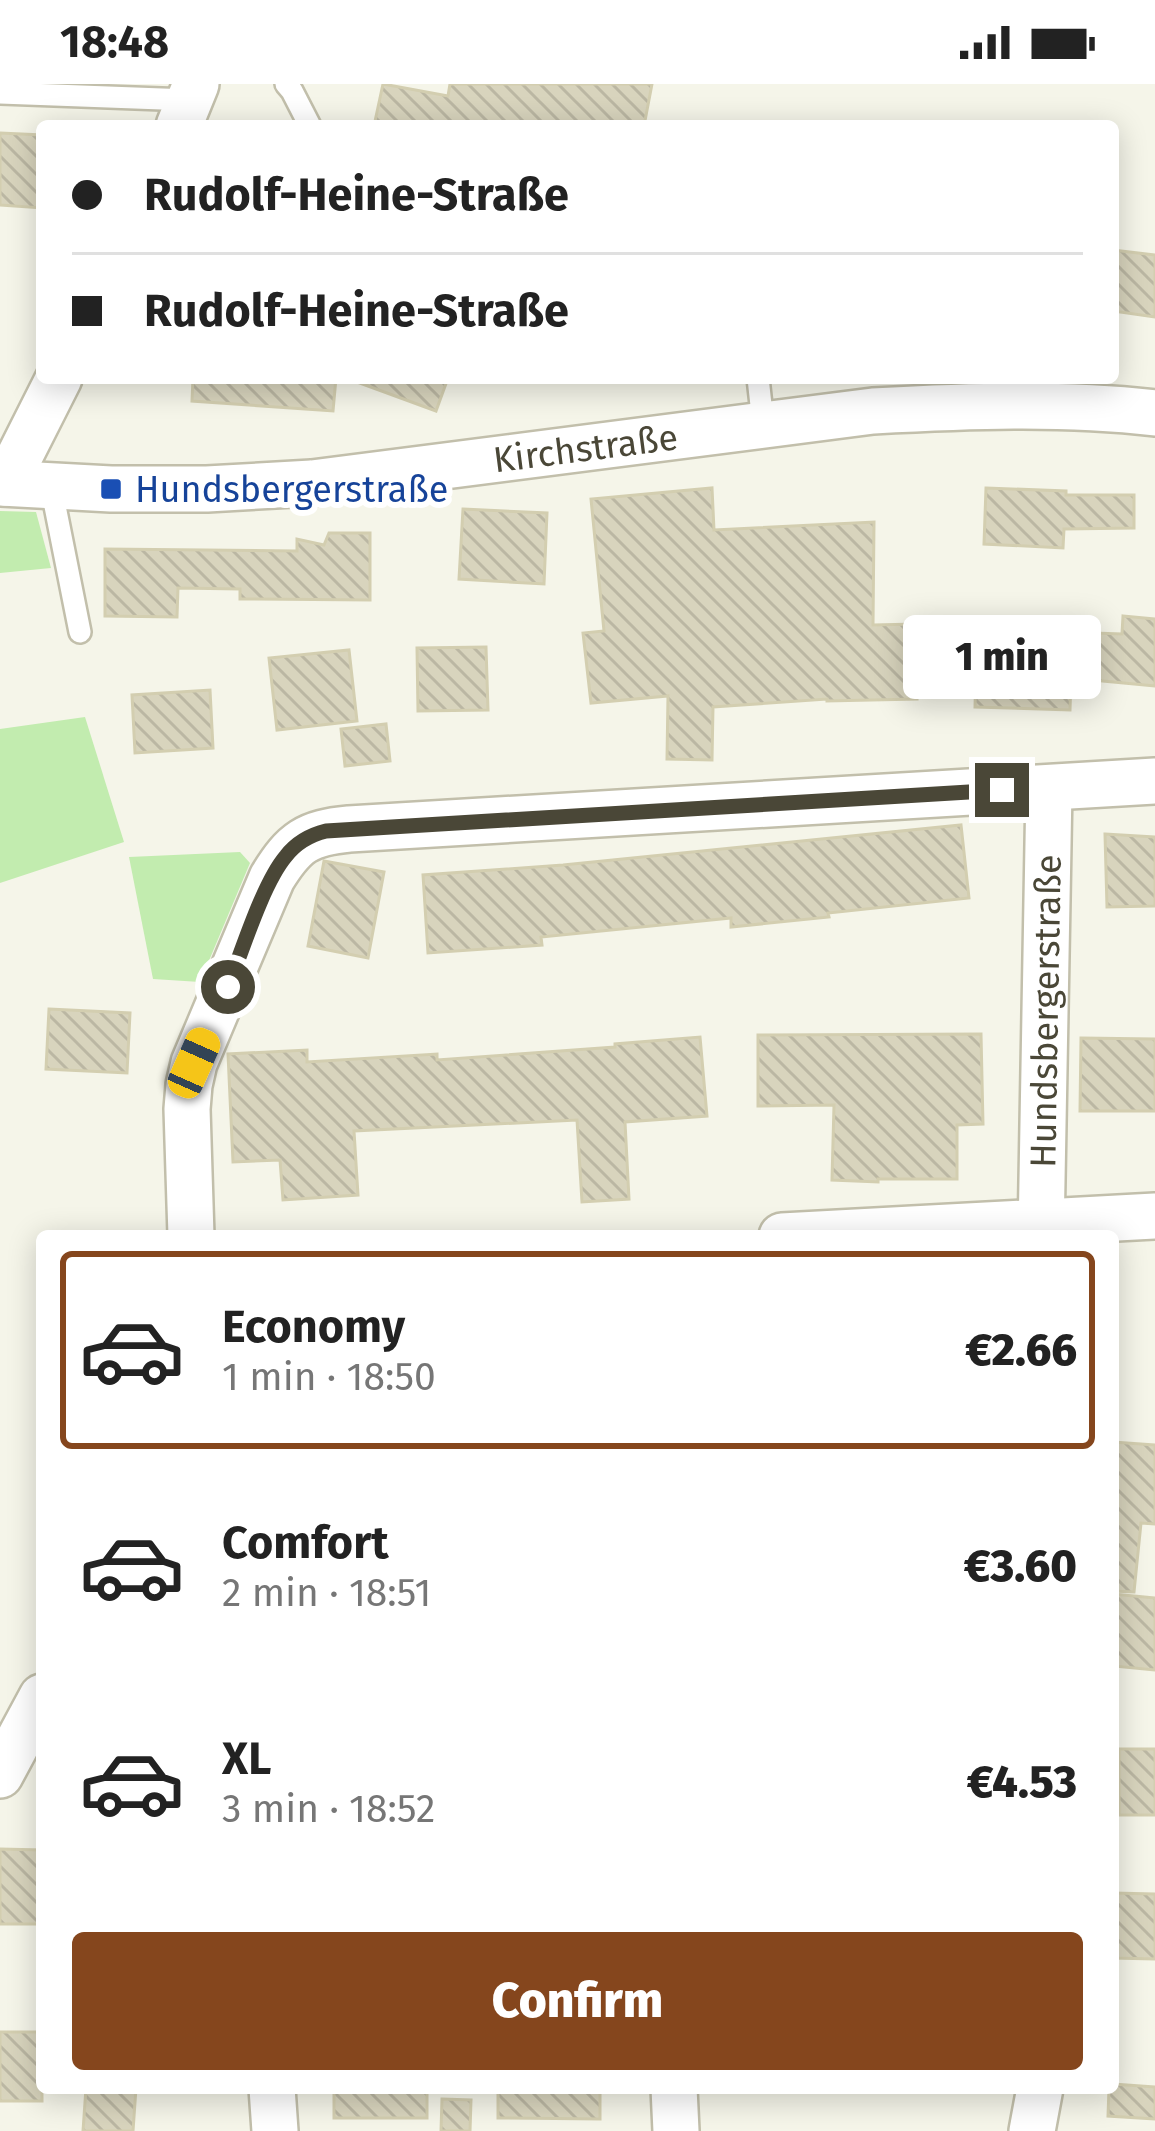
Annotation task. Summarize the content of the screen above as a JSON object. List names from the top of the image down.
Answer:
{
  "streets": {
    "street": ["Kirchstraße", "Hundsbergerstraße"]
  },
  "places": {
    "transit": ["Hundsbergerstraße"]
  },
  "page": {
    "status": "18:48",
    "banner": ["Rudolf-Heine-Straße", "Rudolf-Heine-Straße"],
    "bubble": "1 min",
    "list": [
      {
        "name": "Economy",
        "note": "1 min · 18:50",
        "value": "€2.66"
      },
      {
        "name": "Comfort",
        "note": "2 min · 18:51",
        "value": "€3.60"
      },
      {
        "name": "XL",
        "note": "3 min · 18:52",
        "value": "€4.53"
      }
    ],
    "buttons": "Confirm"
  }
}
